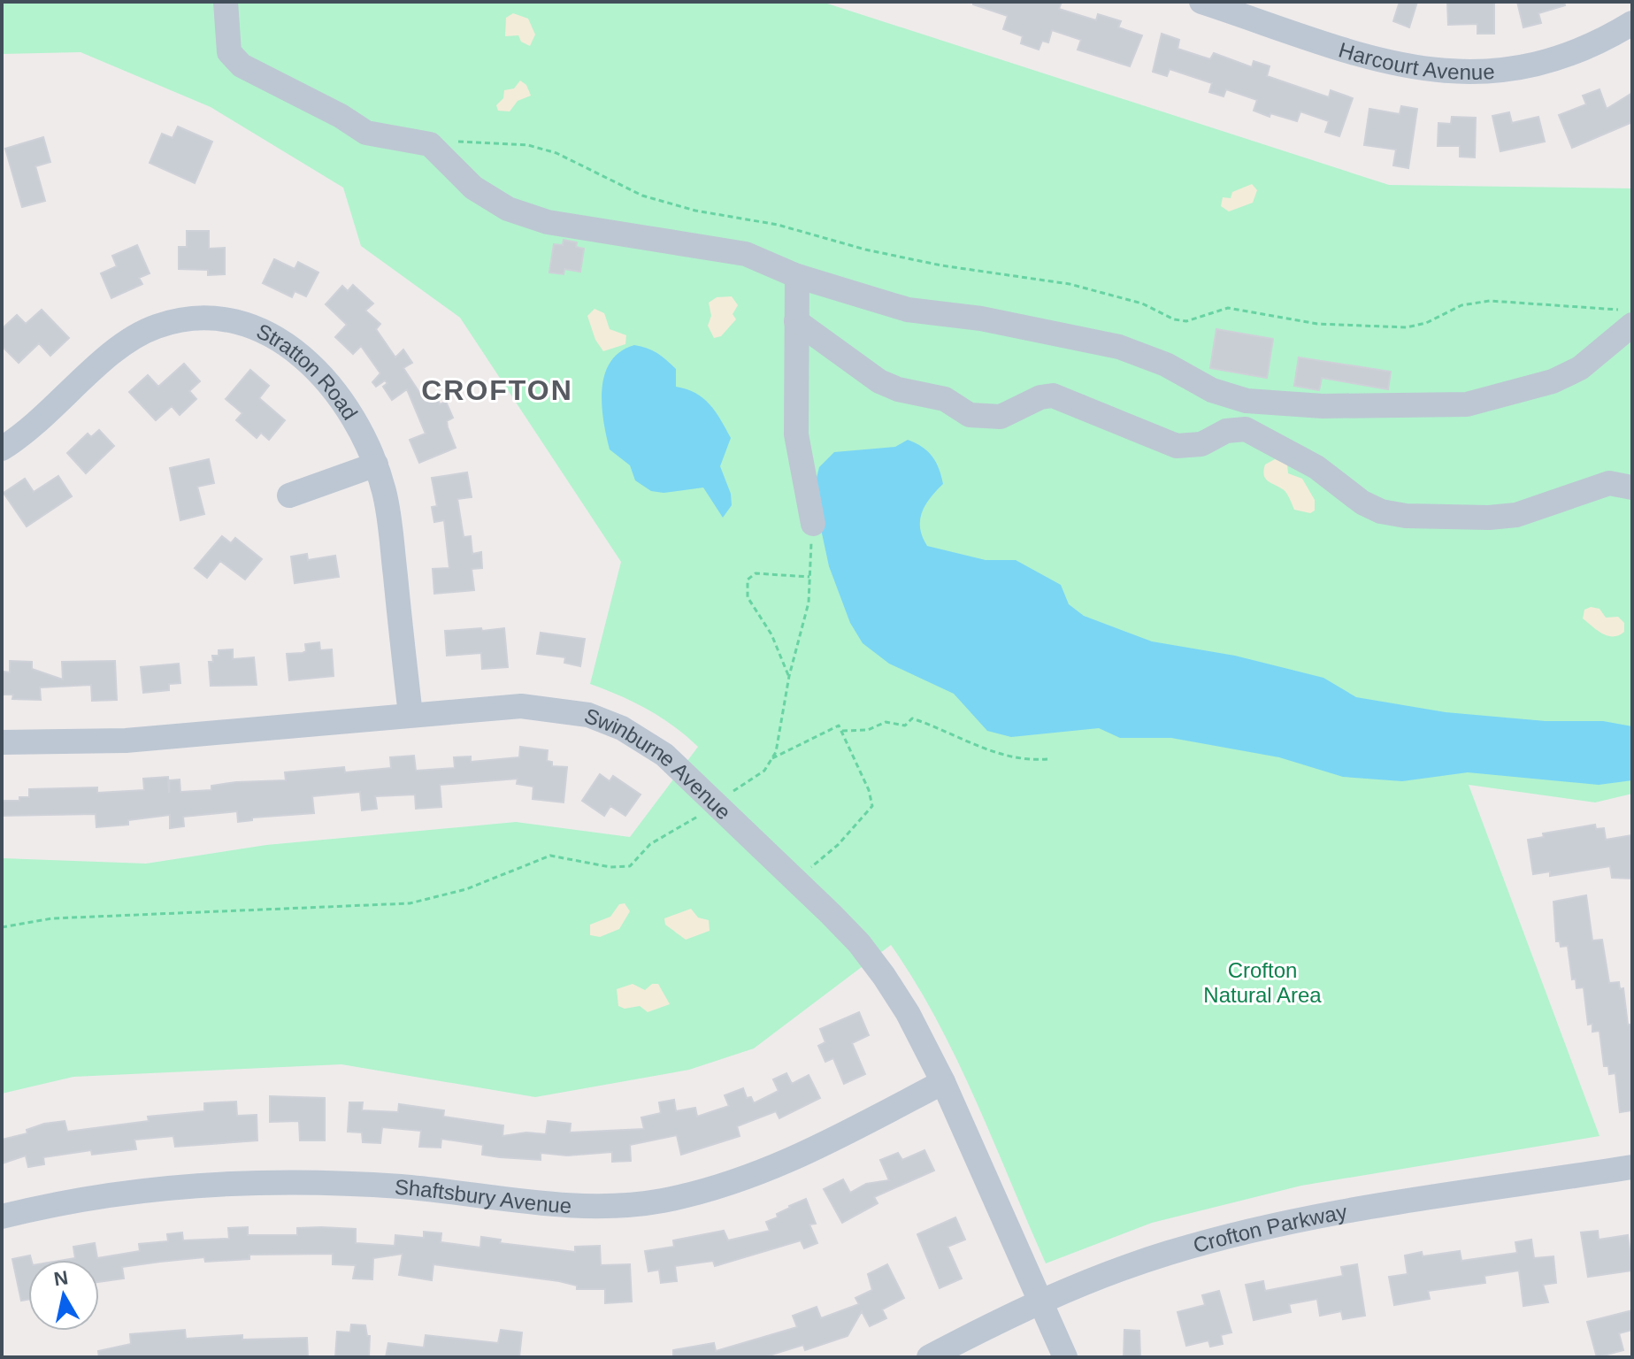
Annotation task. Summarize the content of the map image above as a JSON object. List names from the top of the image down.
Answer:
{
  "streets": {
    "street": [
      "Harcourt Avenue",
      "Stratton Road",
      "Swinburne Avenue",
      "Shaftsbury Avenue",
      "Crofton Parkway"
    ]
  },
  "crossings": [
    ["Stratton Road", "Swinburne Avenue"],
    ["Swinburne Avenue", "Shaftsbury Avenue"],
    ["Swinburne Avenue", "Crofton Parkway"]
  ],
  "districts": ["CROFTON"],
  "parks": ["Crofton Natural Area"],
  "north": "top"
}
